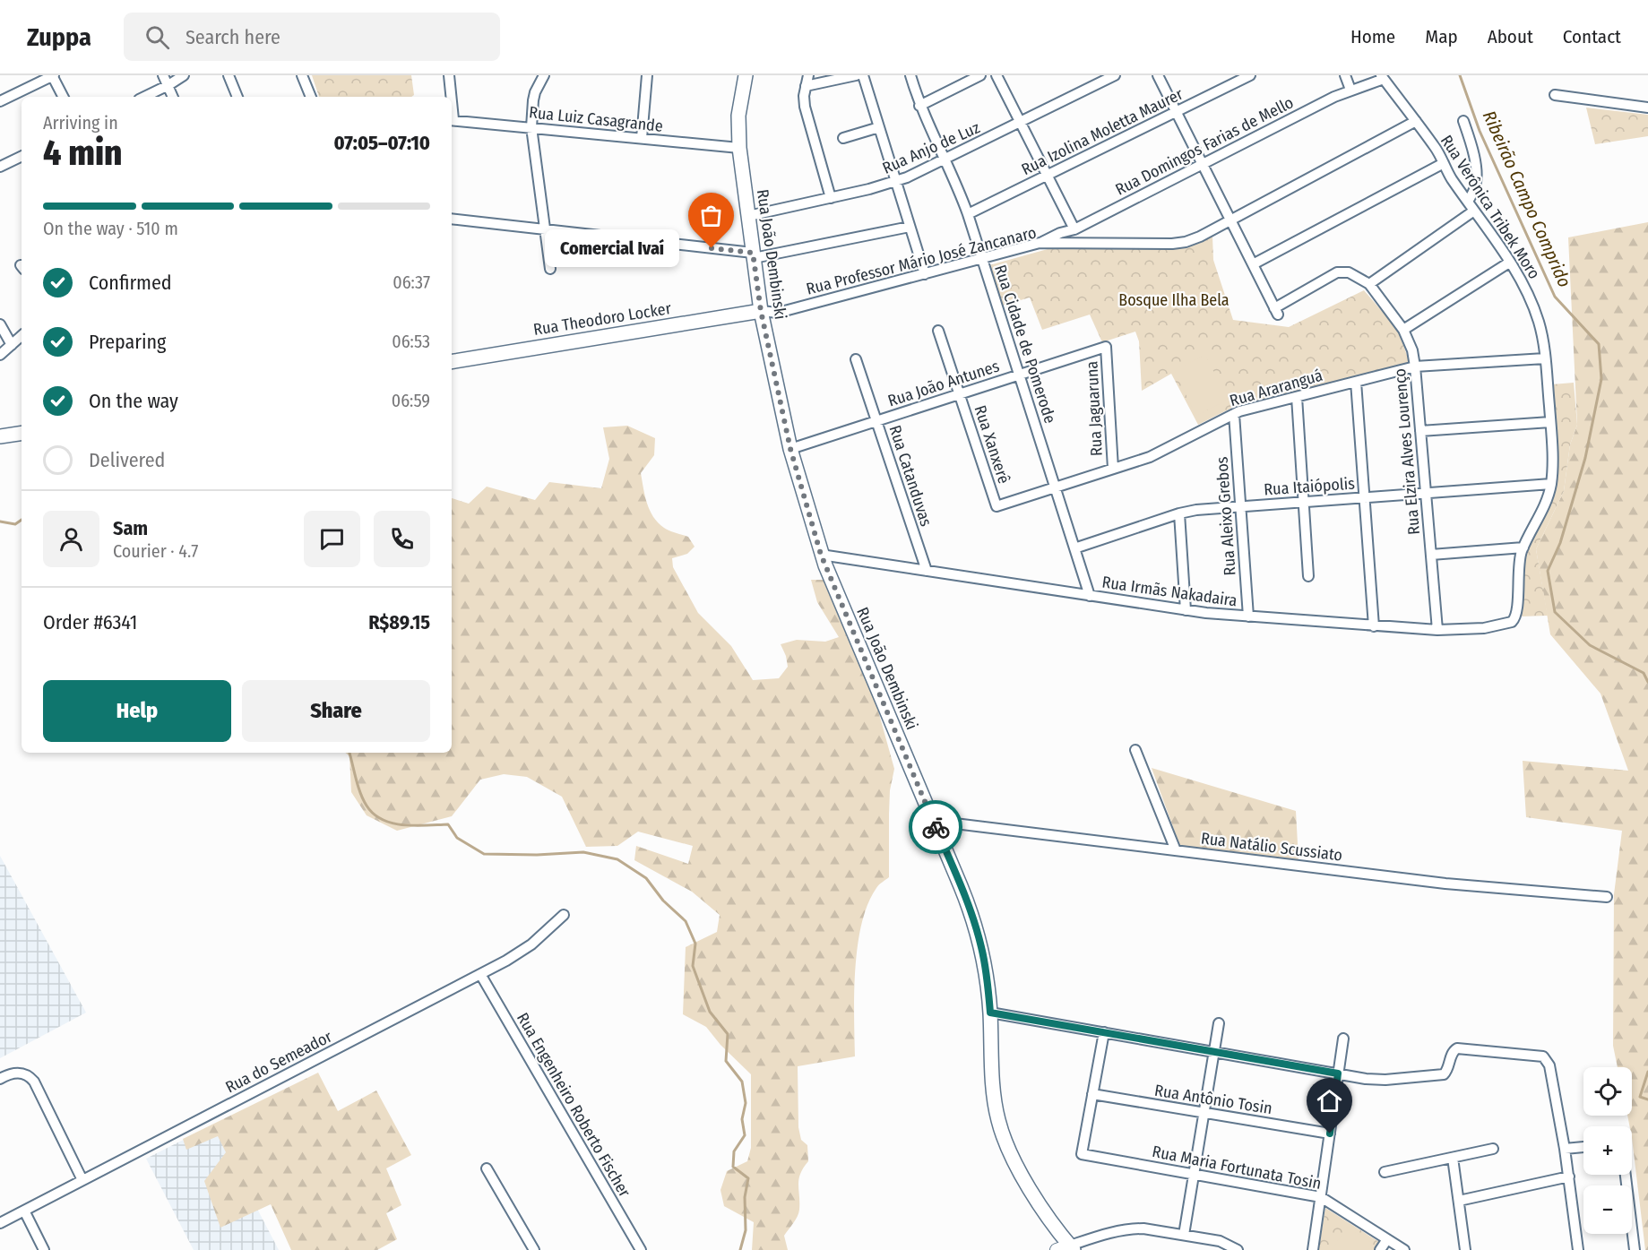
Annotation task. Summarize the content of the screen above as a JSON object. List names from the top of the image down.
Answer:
{
  "streets": {
    "main road": ["Rua João Dembinski", "Rua Theodoro Locker"],
    "street": [
      "Rua Luiz Casagrande",
      "Rua Izolina Moletta Maurer",
      "Rua Domingos Farias de Mello",
      "Rua Anjo de Luz",
      "Rua Verônica Tribek Moro",
      "Rua Professor Mário José Zancanaro",
      "Rua Cidade de Pomerode",
      "Rua João Antunes",
      "Rua Araranguá",
      "Rua Jaguaruna",
      "Rua Xanxerê",
      "Rua Elzira Alves Lourenço",
      "Rua Catanduvas",
      "Rua Itaiópolis",
      "Rua Aleixo Grebos",
      "Rua Irmãs Nakadaira",
      "Rua Natálio Scussiato",
      "Rua do Semeador",
      "Rua Antônio Tosin",
      "Rua Engenheiro Roberto Fischer",
      "Rua Maria Fortunata Tosin"
    ]
  },
  "crossings": [
    ["Rua Luiz Casagrande", "Rua João Dembinski"],
    ["Rua Izolina Moletta Maurer", "Rua Cidade de Pomerode"],
    ["Rua Domingos Farias de Mello", "Rua Verônica Tribek Moro"],
    ["Rua Domingos Farias de Mello", "Rua Professor Mário José Zancanaro"],
    ["Rua Anjo de Luz", "Rua João Dembinski"],
    ["Rua Anjo de Luz", "Rua Cidade de Pomerode"],
    ["Rua Verônica Tribek Moro", "Rua Professor Mário José Zancanaro"],
    ["Rua Verônica Tribek Moro", "Rua Araranguá"],
    ["Rua Verônica Tribek Moro", "Rua Itaiópolis"],
    ["Rua Verônica Tribek Moro", "Rua Irmãs Nakadaira"],
    ["Rua João Dembinski", "Rua Professor Mário José Zancanaro"],
    ["Rua João Dembinski", "Rua Theodoro Locker"],
    ["Rua João Dembinski", "Rua João Antunes"],
    ["Rua João Dembinski", "Rua Irmãs Nakadaira"],
    ["Rua João Dembinski", "Rua Natálio Scussiato"],
    ["Rua Professor Mário José Zancanaro", "Rua Theodoro Locker"],
    ["Rua Professor Mário José Zancanaro", "Rua Cidade de Pomerode"],
    ["Rua Cidade de Pomerode", "Rua João Antunes"],
    ["Rua Cidade de Pomerode", "Rua Araranguá"],
    ["Rua Cidade de Pomerode", "Rua Itaiópolis"],
    ["Rua Cidade de Pomerode", "Rua Irmãs Nakadaira"],
    ["Rua João Antunes", "Rua Jaguaruna"],
    ["Rua João Antunes", "Rua Xanxerê"],
    ["Rua João Antunes", "Rua Catanduvas"],
    ["Rua Araranguá", "Rua Jaguaruna"],
    ["Rua Araranguá", "Rua Xanxerê"],
    ["Rua Araranguá", "Rua Elzira Alves Lourenço"],
    ["Rua Araranguá", "Rua Aleixo Grebos"],
    ["Rua Elzira Alves Lourenço", "Rua Itaiópolis"],
    ["Rua Elzira Alves Lourenço", "Rua Irmãs Nakadaira"],
    ["Rua Catanduvas", "Rua Irmãs Nakadaira"],
    ["Rua Itaiópolis", "Rua Aleixo Grebos"],
    ["Rua Aleixo Grebos", "Rua Irmãs Nakadaira"],
    ["Rua do Semeador", "Rua Engenheiro Roberto Fischer"],
    ["Rua Antônio Tosin", "Rua Maria Fortunata Tosin"]
  ],
  "water": ["Ribeirão Campo Comprido"],
  "parks": ["Bosque Ilha Bela"],
  "places": ["Comercial Ivaí"],
  "page": {
    "header": "Zuppa",
    "search": "Search here",
    "nav": [
      "Home",
      "Map",
      "About",
      "Contact"
    ],
    "heading": ["4 min", "Arriving in", "07:05–07:10"],
    "panel": [
      "Sam",
      "Courier · 4.7",
      "Order #6341",
      "R$89.15"
    ],
    "bar": "On the way · 510 m",
    "bubble": "Comercial Ivaí",
    "list": [
      ["Confirmed", "06:37"],
      ["Preparing", "06:53"],
      ["On the way", "06:59"],
      "Delivered"
    ],
    "buttons": ["Help", "Share"],
    "map_buttons": ["+", "−"]
  }
}
